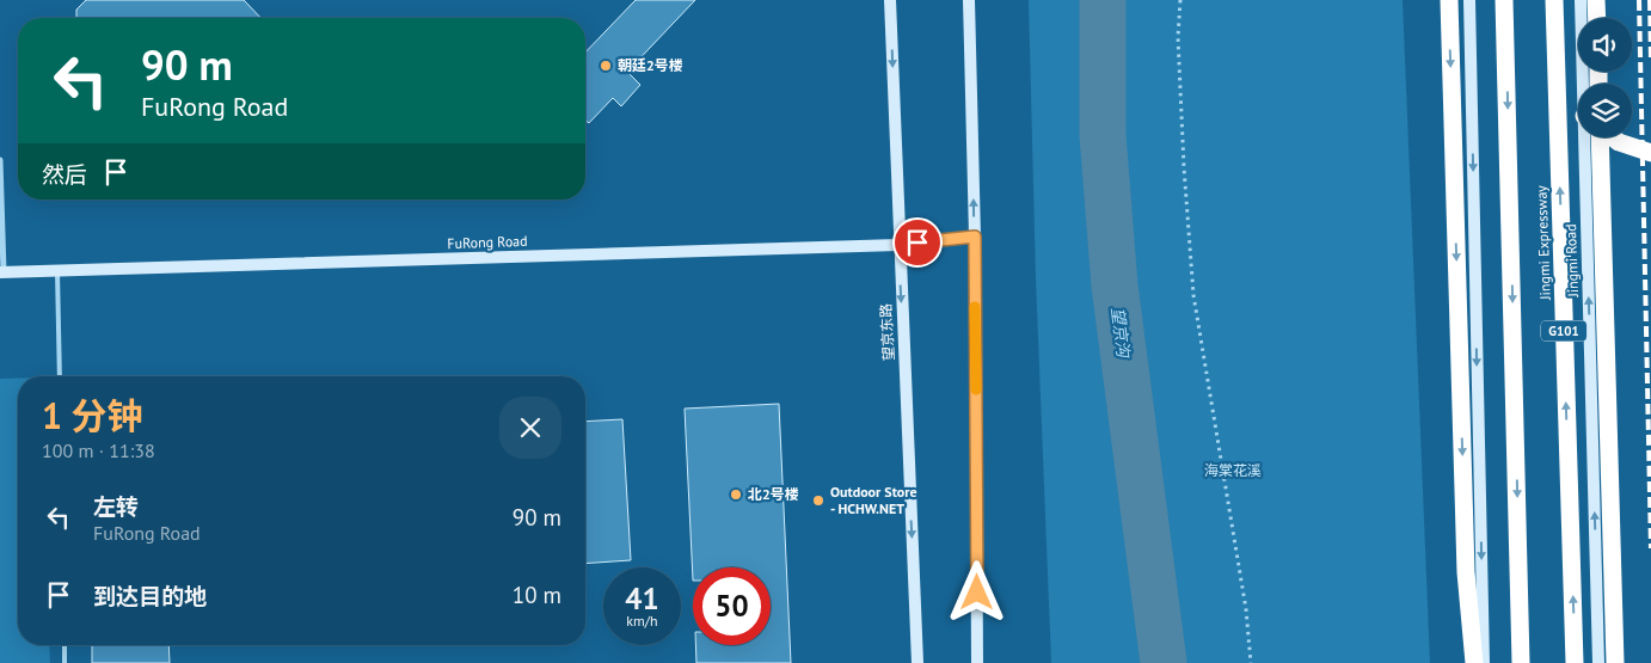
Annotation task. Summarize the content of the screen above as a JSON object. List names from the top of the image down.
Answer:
{
  "streets": {
    "highway": ["Jingmi Expressway", "G101"],
    "main road": ["FuRong Road", "Jingmi Road", "望京东路"]
  },
  "crossings": [
    ["FuRong Road", "望京东路"]
  ],
  "one_way": ["Jingmi Road"],
  "water": ["望京沟"],
  "parks": ["海棠花溪"],
  "places": ["朝廷2号楼", "北2号楼", "Outdoor Store - HCHW.NET"],
  "page": {
    "turn": ["90 m", "FuRong Road"],
    "then": "然后",
    "heading": ["1 分钟", "100 m · 11:38"],
    "list": [
      {
        "name": "左转",
        "note": "FuRong Road",
        "value": "90 m"
      },
      {
        "name": "到达目的地",
        "value": "10 m"
      }
    ],
    "speed": "41 km/h",
    "limit": "50"
  }
}
